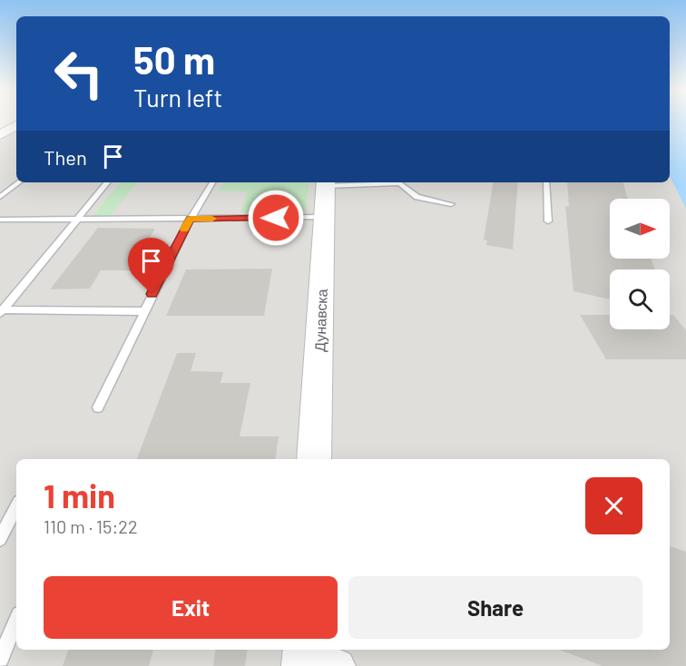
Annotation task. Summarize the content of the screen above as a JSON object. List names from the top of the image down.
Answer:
{
  "streets": {
    "main road": ["Дунавска"]
  },
  "north": "right",
  "page": {
    "turn": ["50 m", "Turn left"],
    "then": "Then",
    "heading": ["1 min", "110 m · 15:22"],
    "buttons": ["Exit", "Share"]
  }
}
